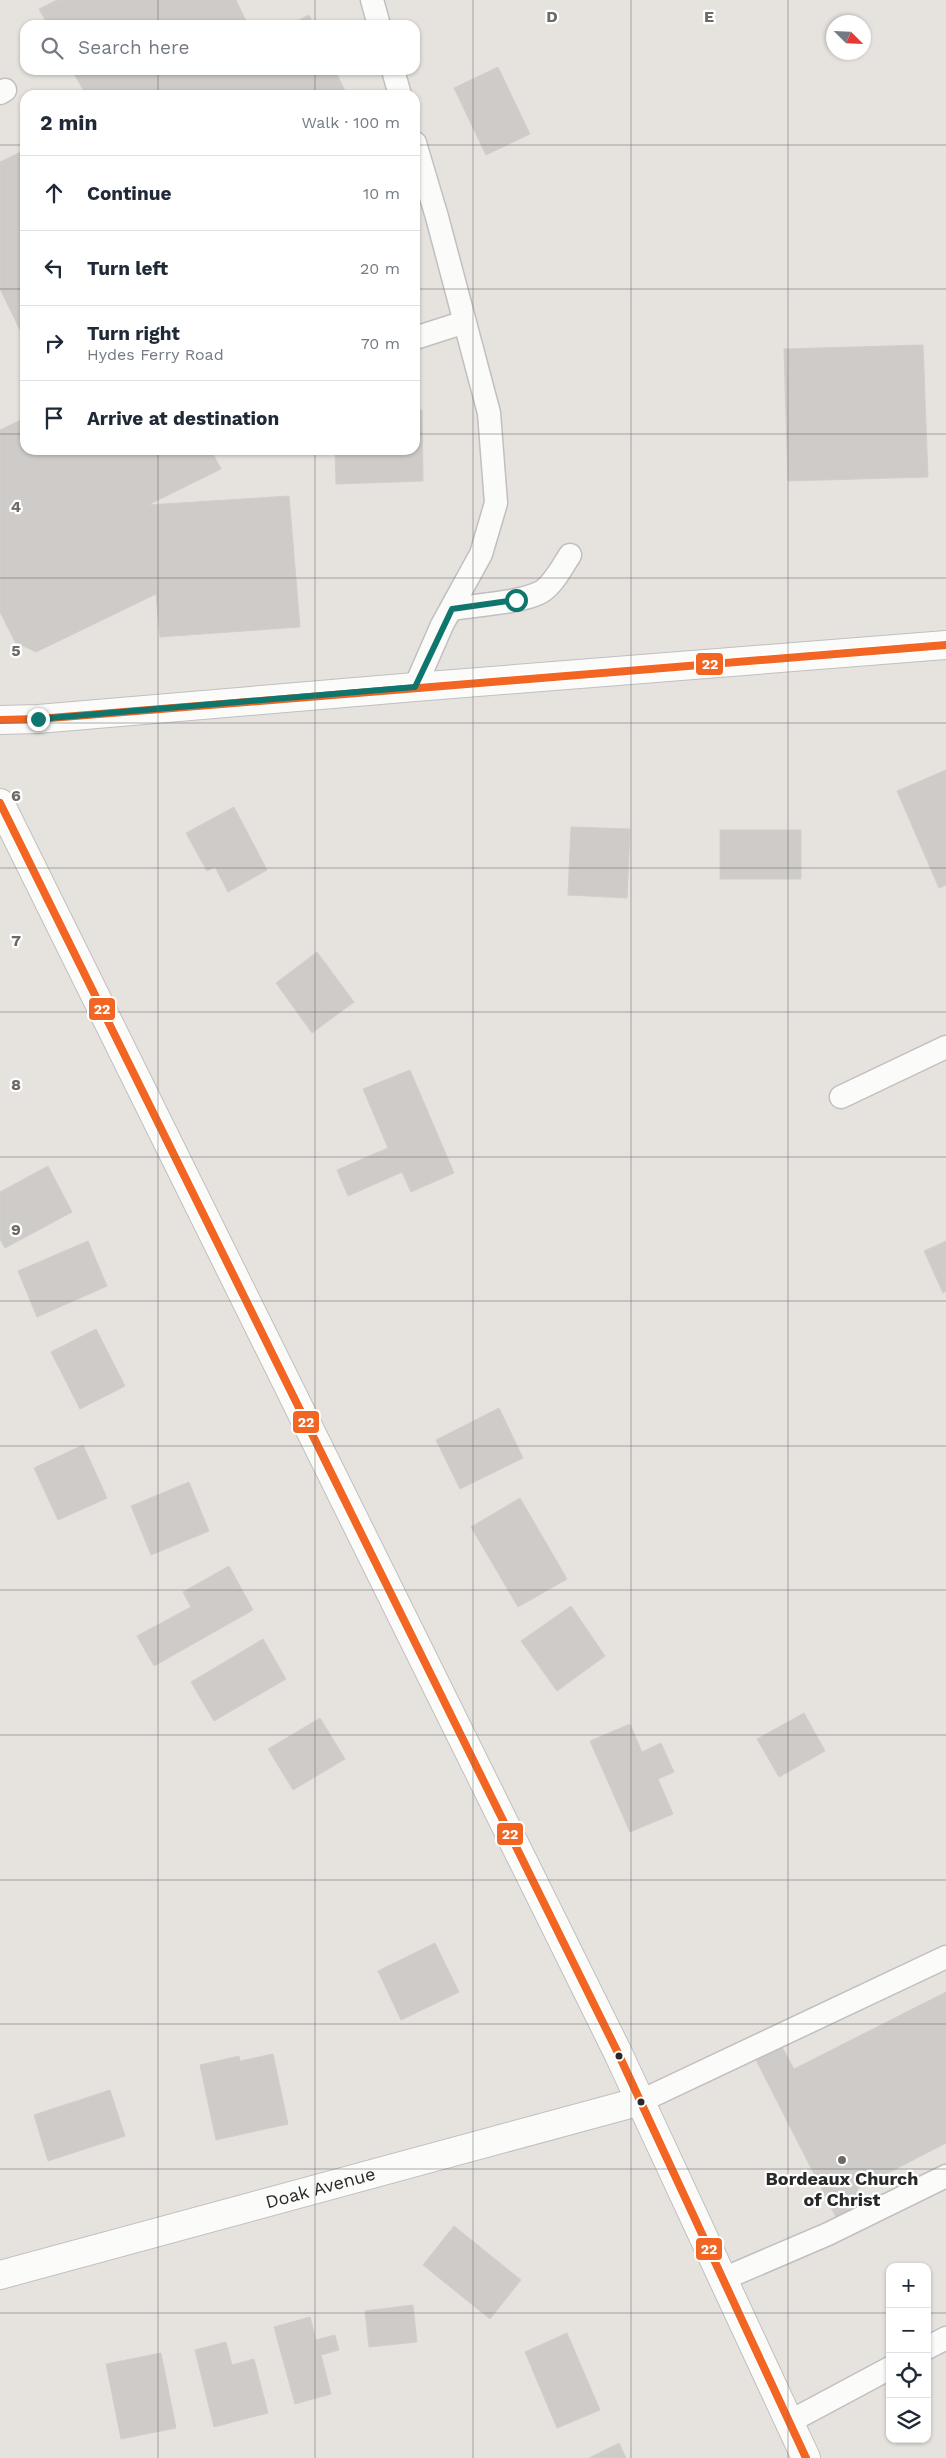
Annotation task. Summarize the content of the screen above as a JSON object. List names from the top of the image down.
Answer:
{
  "streets": {
    "main road": ["Doak Avenue"]
  },
  "places": ["Bordeaux Church of Christ"],
  "lines": ["transit line 22"],
  "north": "bottom right",
  "page": {
    "search": "Search here",
    "heading": ["2 min", "Walk · 100 m"],
    "list": [
      ["Continue", "10 m"],
      ["Turn left", "20 m"],
      ["Turn right", "Hydes Ferry Road", "70 m"],
      "Arrive at destination"
    ],
    "map_buttons": ["+", "−"]
  },
  "grid": {
    "columns": ["D", "E"],
    "rows": [
      "4",
      "5",
      "6",
      "7",
      "8",
      "9"
    ]
  }
}
